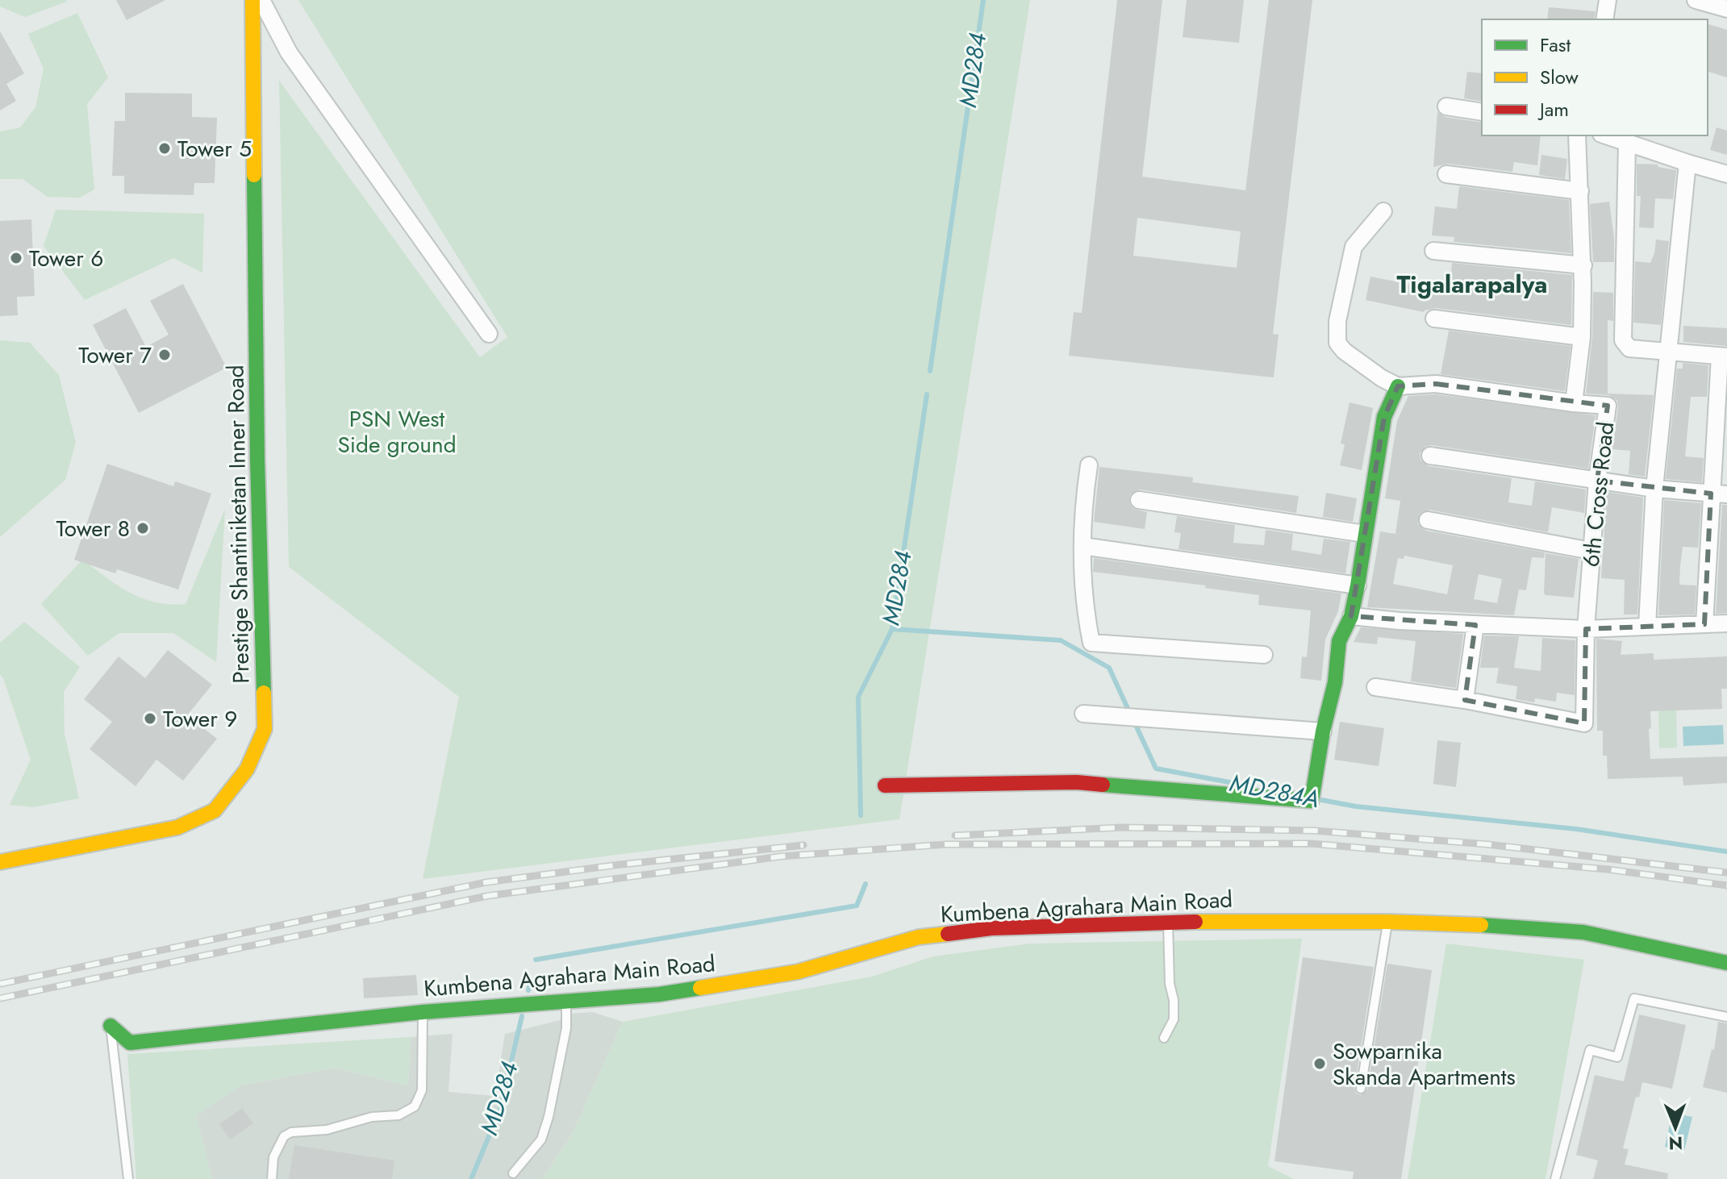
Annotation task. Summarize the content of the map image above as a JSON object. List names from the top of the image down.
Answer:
{
  "streets": {
    "street": ["6th Cross Road", "Prestige Shantiniketan Inner Road", "Kumbena Agrahara Main Road"]
  },
  "districts": ["Tigalarapalya"],
  "water": ["MD284", "MD284A"],
  "parks": ["PSN West Side ground"],
  "places": [
    "Tower 5",
    "Tower 6",
    "Tower 7",
    "Tower 8",
    "Tower 9",
    "Sowparnika Skanda Apartments"
  ],
  "legend": ["Fast", "Slow", "Jam"],
  "north": "bottom"
}
